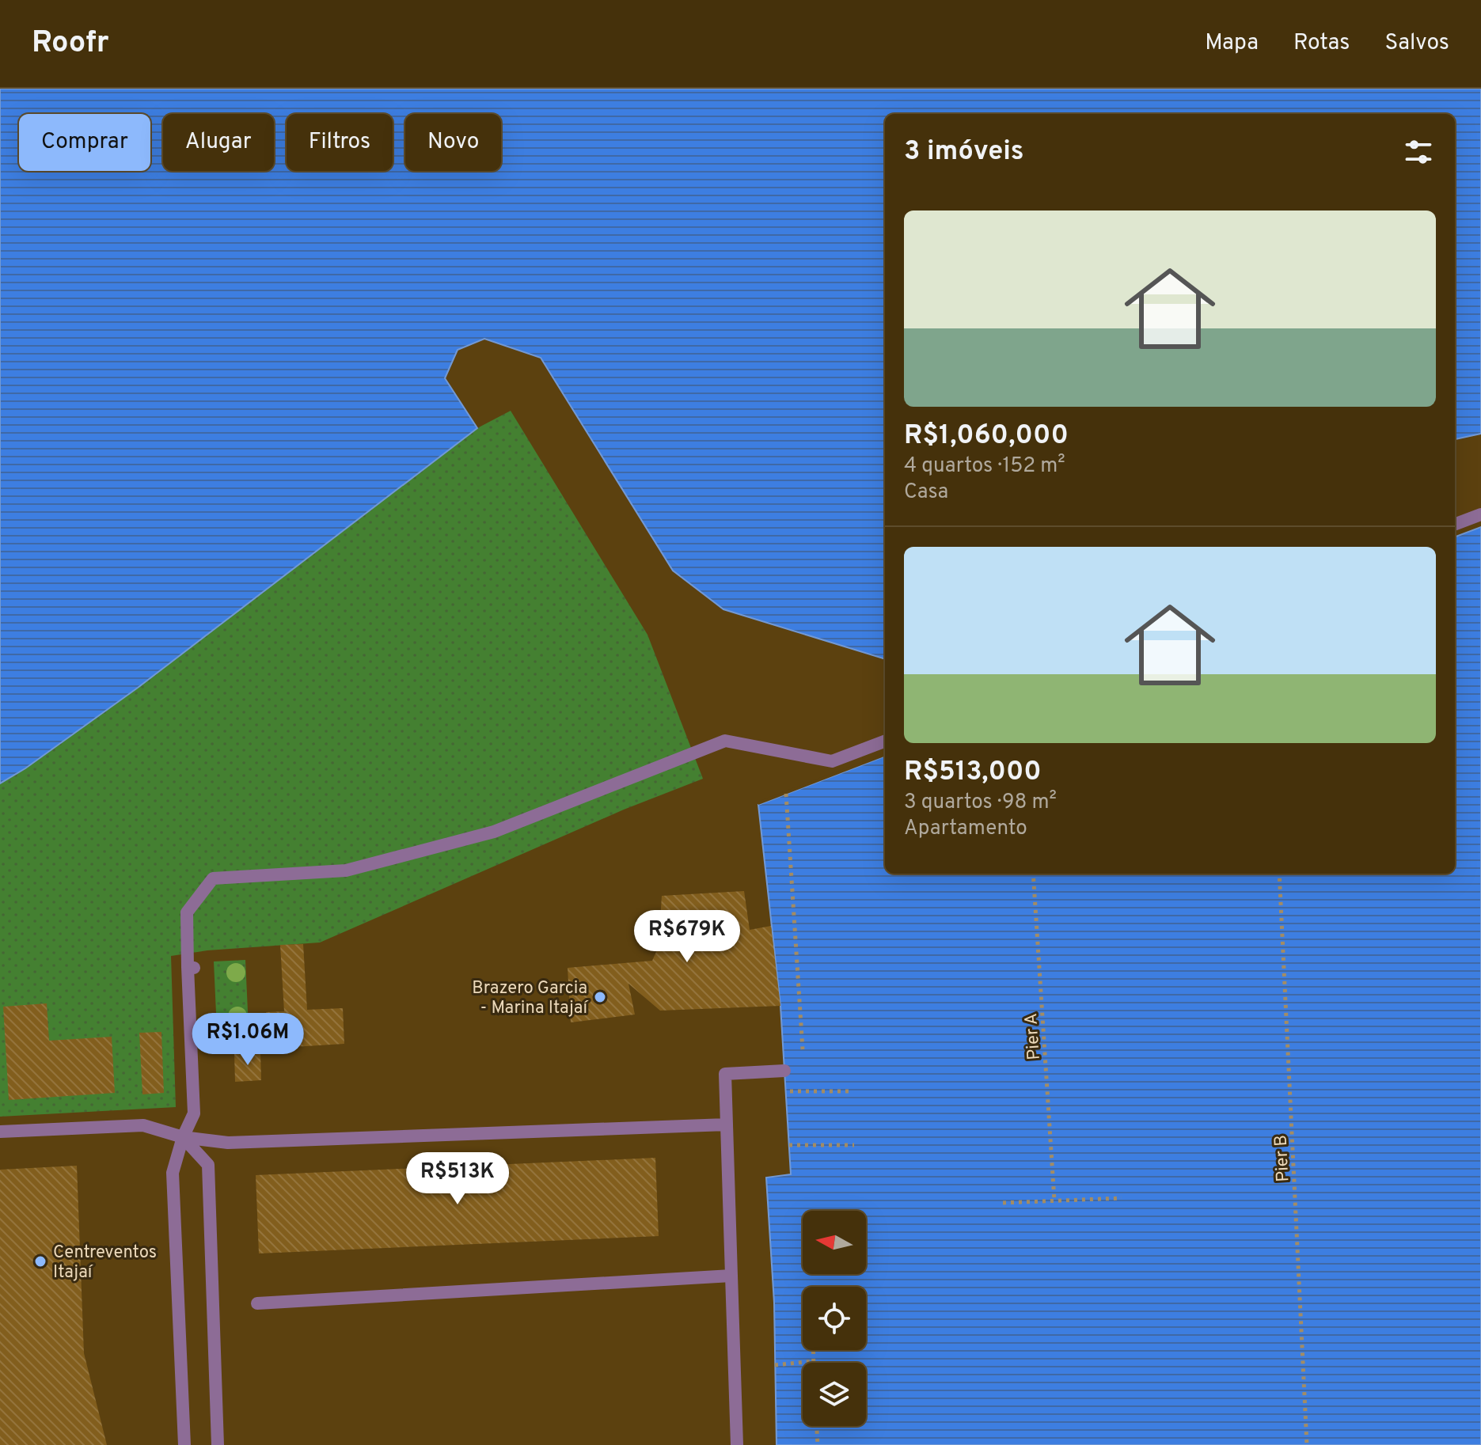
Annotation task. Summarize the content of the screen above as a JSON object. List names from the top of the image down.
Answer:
{
  "streets": {
    "path": ["Pier A", "Pier B"]
  },
  "places": ["Brazero Garcia - Marina Itajaí", "Centreventos Itajaí"],
  "north": "left",
  "page": {
    "header": "Roofr",
    "nav": ["Mapa", "Rotas", "Salvos"],
    "chip": [
      "Comprar",
      "Alugar",
      "Filtros",
      "Novo"
    ],
    "heading": "3 imóveis",
    "list": [
      {
        "name": "R$1,060,000",
        "note": "4 quartos · 152 m² · Casa"
      },
      {
        "name": "R$513,000",
        "note": "3 quartos · 98 m² · Apartamento"
      }
    ],
    "price": ["R$679K", "R$1.06M", "R$513K"]
  }
}
